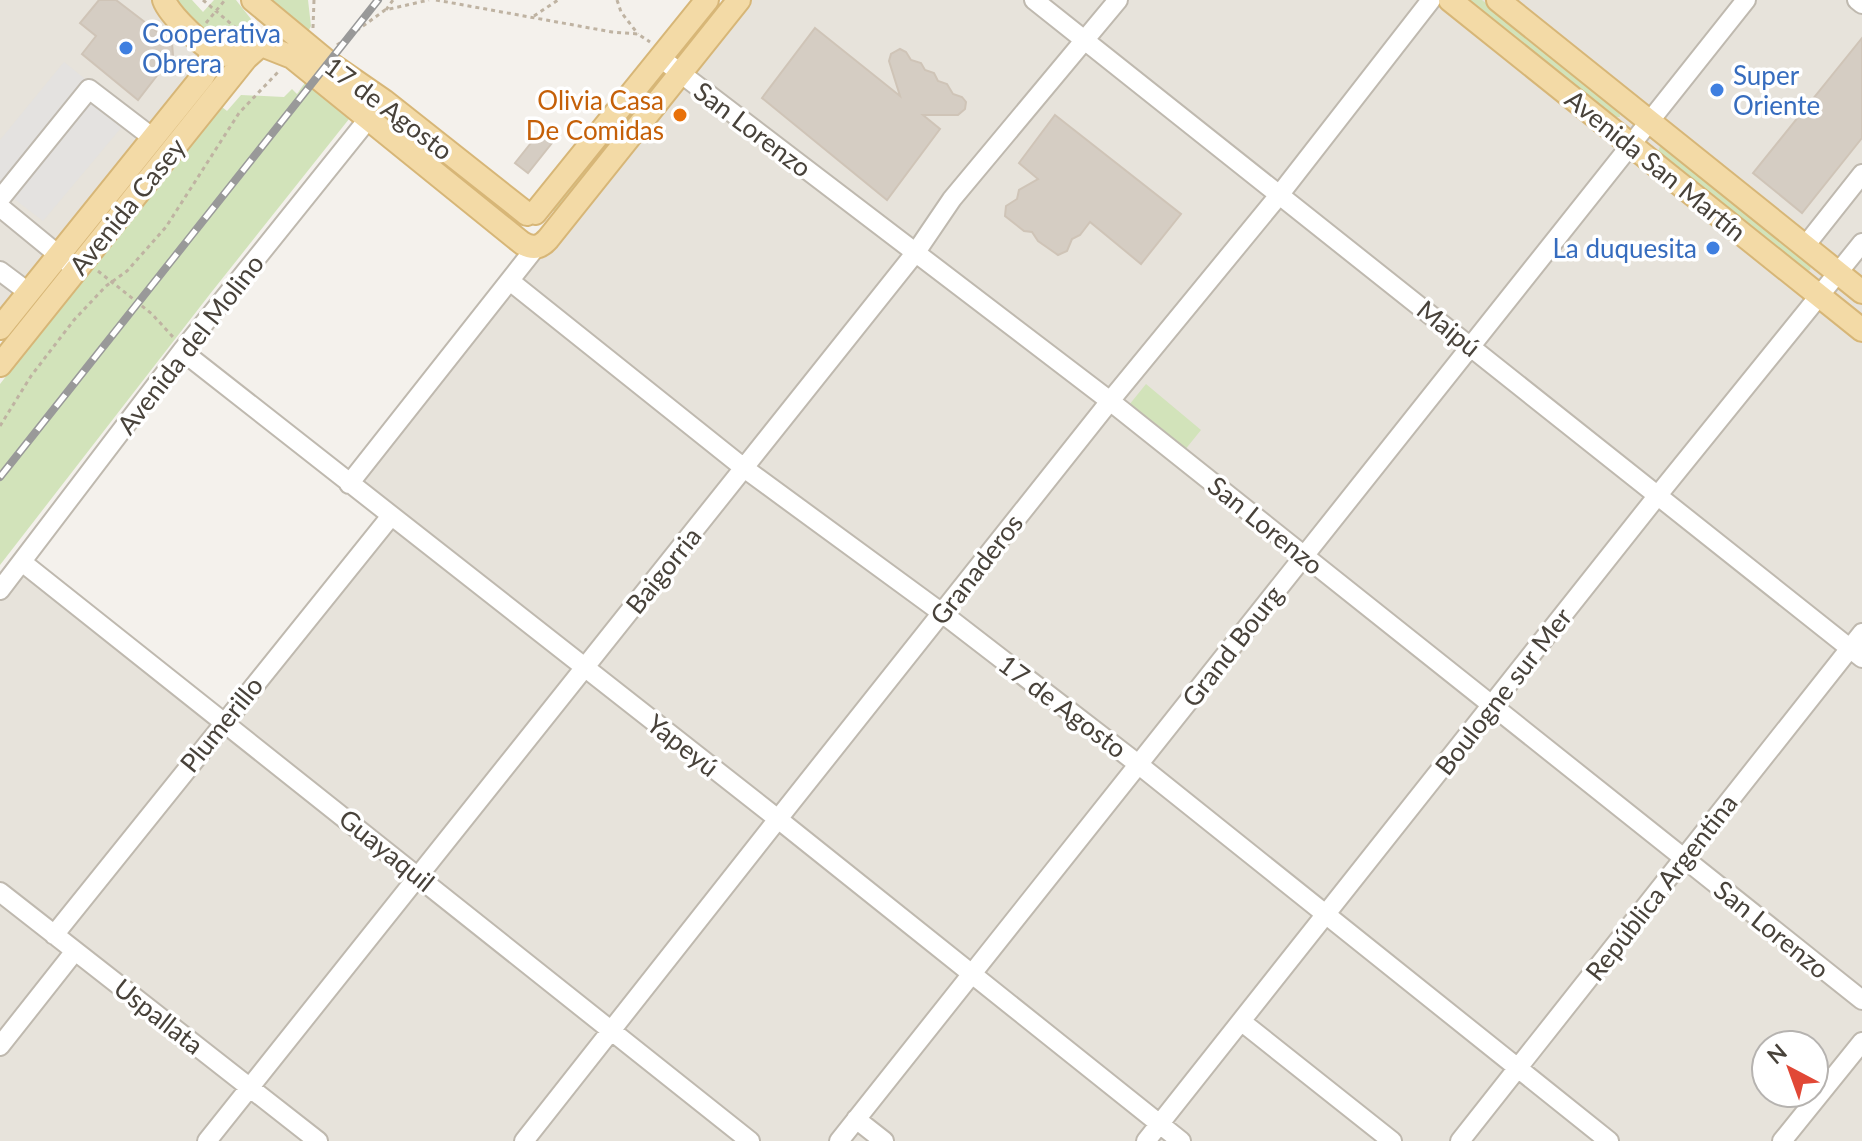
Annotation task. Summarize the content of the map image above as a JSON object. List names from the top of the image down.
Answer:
{
  "streets": {
    "main road": ["17 de Agosto", "Avenida San Martín", "Avenida Casey"],
    "street": [
      "San Lorenzo",
      "Maipú",
      "Avenida del Molino",
      "Granaderos",
      "Baigorria",
      "Grand Bourg",
      "Boulogne sur Mer",
      "Plumerillo",
      "Yapeyú",
      "Guayaquil",
      "República Argentina",
      "Uspallata"
    ]
  },
  "crossings": [
    ["17 de Agosto", "Avenida Casey"],
    ["17 de Agosto", "Avenida del Molino"],
    ["17 de Agosto", "Granaderos"],
    ["17 de Agosto", "Baigorria"],
    ["17 de Agosto", "Grand Bourg"],
    ["17 de Agosto", "Boulogne sur Mer"],
    ["17 de Agosto", "República Argentina"],
    ["San Lorenzo", "Granaderos"],
    ["San Lorenzo", "Baigorria"],
    ["San Lorenzo", "Grand Bourg"],
    ["San Lorenzo", "Boulogne sur Mer"],
    ["San Lorenzo", "República Argentina"],
    ["Avenida San Martín", "Grand Bourg"],
    ["Avenida San Martín", "Boulogne sur Mer"],
    ["Maipú", "Granaderos"],
    ["Maipú", "Baigorria"],
    ["Maipú", "Grand Bourg"],
    ["Maipú", "Boulogne sur Mer"],
    ["Maipú", "República Argentina"],
    ["Avenida del Molino", "Yapeyú"],
    ["Avenida del Molino", "Guayaquil"],
    ["Granaderos", "Yapeyú"],
    ["Granaderos", "Guayaquil"],
    ["Baigorria", "Yapeyú"],
    ["Baigorria", "Guayaquil"],
    ["Baigorria", "Uspallata"],
    ["Grand Bourg", "Yapeyú"],
    ["Boulogne sur Mer", "Yapeyú"],
    ["Plumerillo", "Yapeyú"],
    ["Plumerillo", "Guayaquil"],
    ["Plumerillo", "Uspallata"]
  ],
  "places": [
    "Cooperativa Obrera",
    "Super Oriente",
    "Olivia Casa De Comidas",
    "La duquesita"
  ],
  "north": "top left"
}
